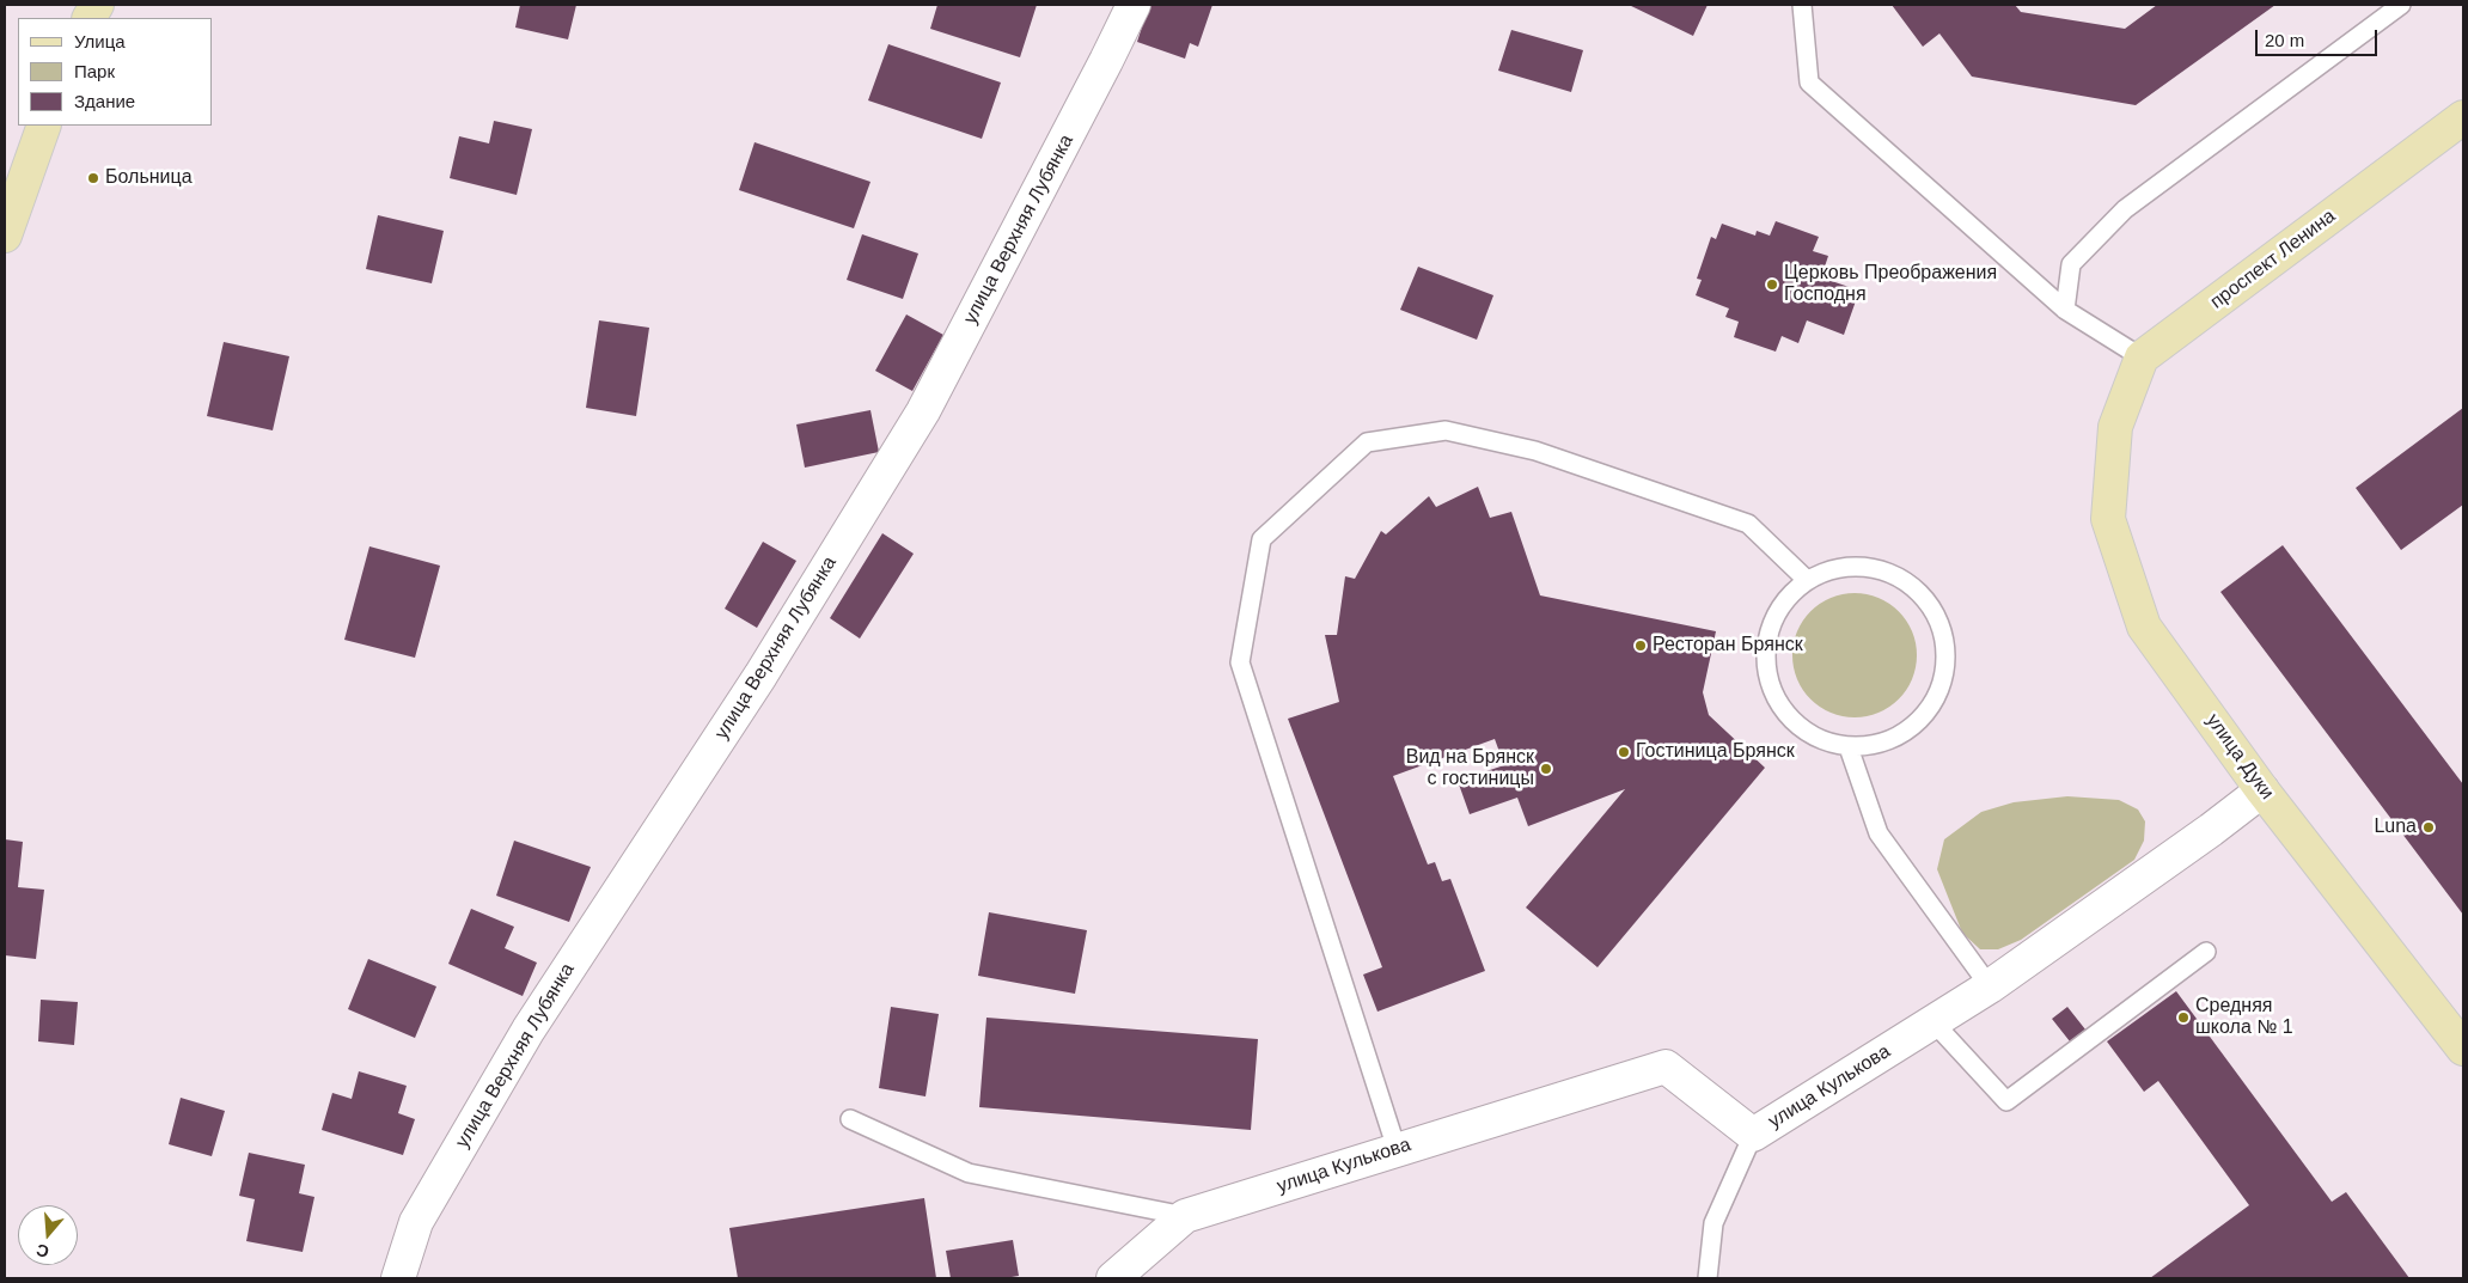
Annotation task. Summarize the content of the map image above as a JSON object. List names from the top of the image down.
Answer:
{
  "streets": {
    "main road": ["проспект Ленина", "улица Дуки"],
    "street": ["улица Верхняя Лубянка", "улица Кулькова"]
  },
  "crossings": [
    ["проспект Ленина", "улица Дуки"],
    ["улица Дуки", "улица Кулькова"]
  ],
  "places": [
    "Больница",
    "Церковь Преображения Господня",
    "Ресторан Брянск",
    "Гостиница Брянск",
    "Вид на Брянск с гостиницы",
    "Luna",
    "Средняя школа № 1"
  ],
  "legend": ["Улица", "Парк", "Здание"],
  "scale_bar": "20 m",
  "north": "bottom"
}
